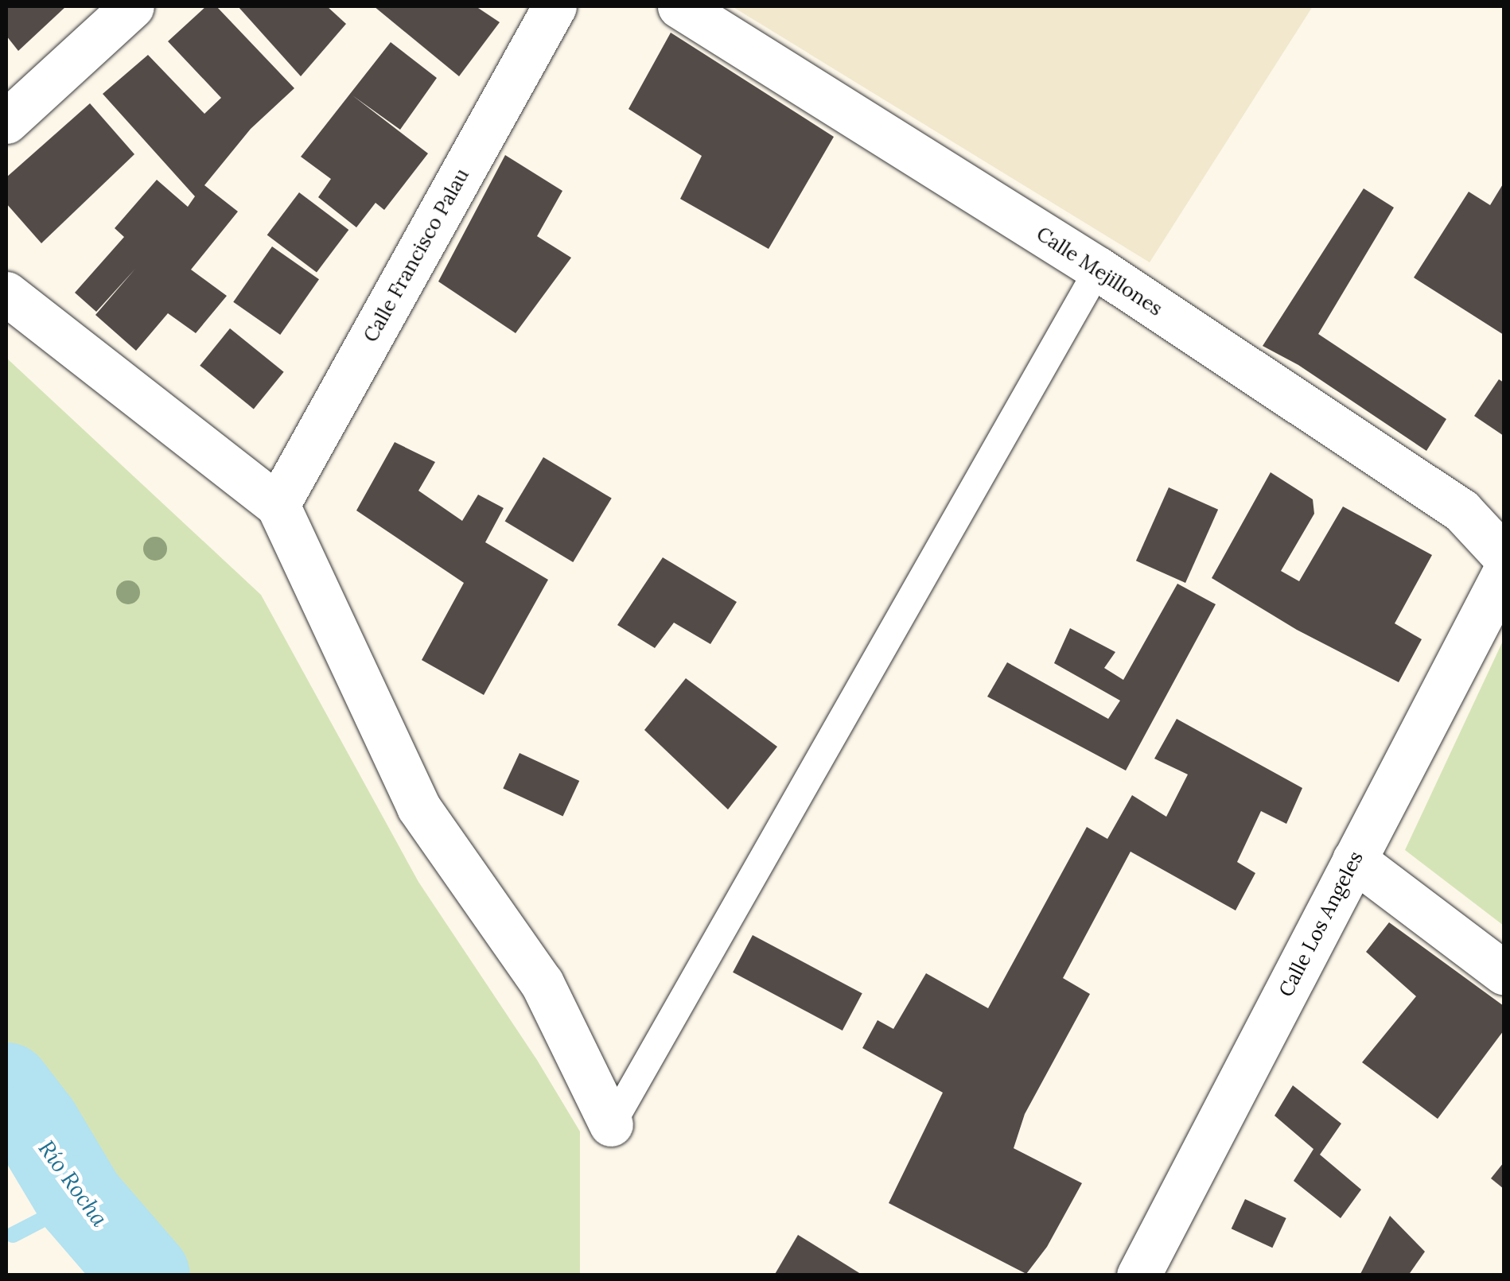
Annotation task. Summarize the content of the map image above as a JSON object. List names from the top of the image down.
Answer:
{
  "streets": {
    "street": ["Calle Francisco Palau", "Calle Mejillones", "Calle Los Angeles"]
  },
  "water": ["Río Rocha"]
}
